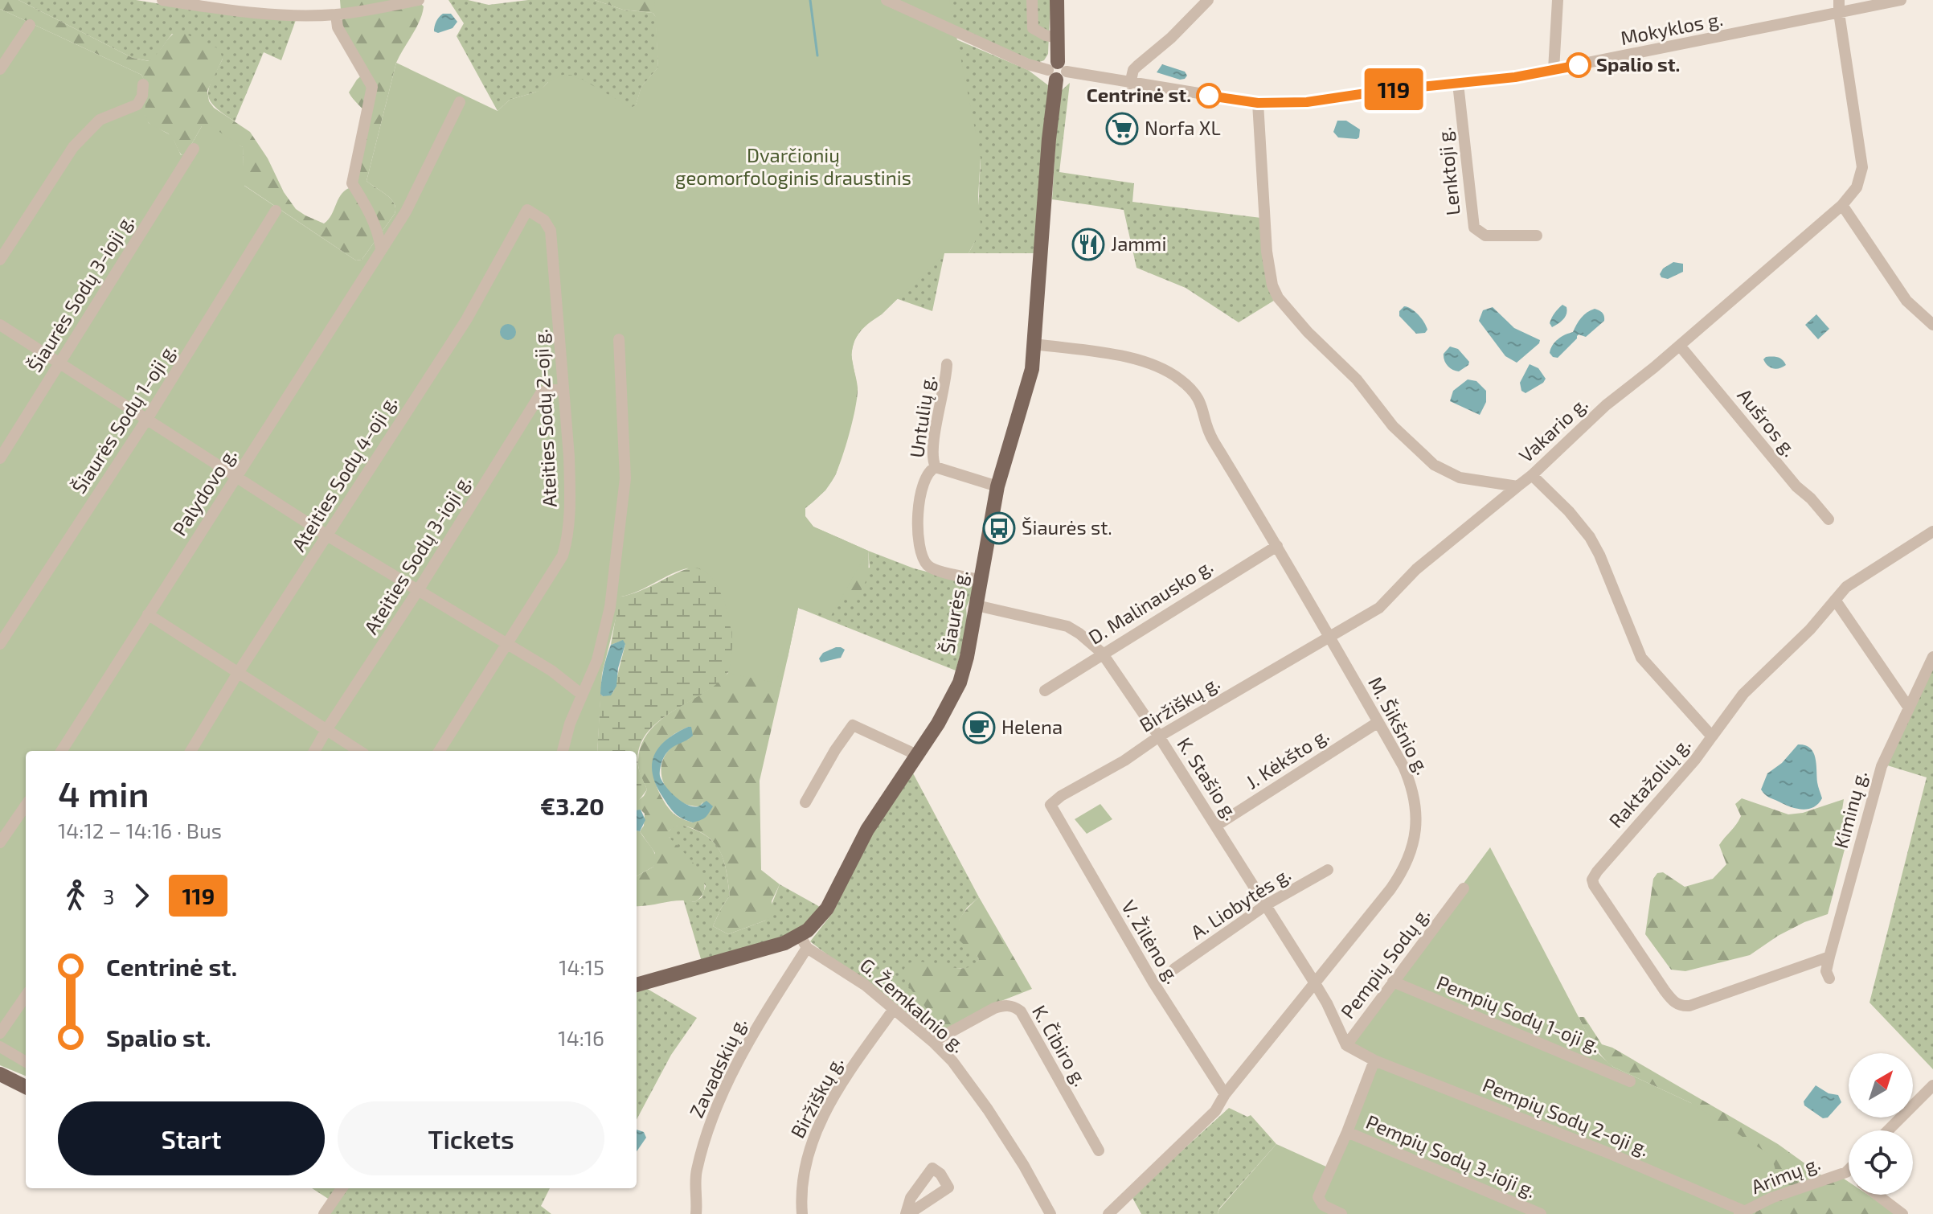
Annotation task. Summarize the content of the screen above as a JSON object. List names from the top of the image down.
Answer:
{
  "streets": {
    "main road": ["Šiaurės g."],
    "street": [
      "Mokyklos g.",
      "Lenktoji g.",
      "Šiaurės Sodų 3-ioji g.",
      "Untulių g.",
      "Ateities Sodų 2-oji g.",
      "Šiaurės Sodų 1-oji g.",
      "Aušros g.",
      "Vakario g.",
      "Ateities Sodų 4-oji g.",
      "Palydovo g.",
      "Ateities Sodų 3-ioji g.",
      "D. Malinausko g.",
      "Biržiškų g.",
      "M. Šikšnio g.",
      "J. Kėkšto g.",
      "K. Stašio g.",
      "Raktažolių g.",
      "Kiminų g.",
      "A. Liobytės g.",
      "V. Žilėno g.",
      "Pempių Sodų g.",
      "G. Žemkalnio g.",
      "Pempių Sodų 1-oji g.",
      "K. Čibiro g.",
      "Zavadskių g.",
      "Pempių Sodų 2-oji g.",
      "Pempių Sodų 3-ioji g.",
      "Arimų g."
    ]
  },
  "crossings": [
    ["Mokyklos g.", "Lenktoji g."],
    ["Mokyklos g.", "Vakario g."],
    ["Mokyklos g.", "Šiaurės g."],
    ["Untulių g.", "Šiaurės g."],
    ["Ateities Sodų 2-oji g.", "Ateities Sodų 4-oji g."],
    ["Ateities Sodų 2-oji g.", "Ateities Sodų 3-ioji g."],
    ["Aušros g.", "Vakario g."],
    ["Vakario g.", "Biržiškų g."],
    ["Vakario g.", "Raktažolių g."],
    ["D. Malinausko g.", "M. Šikšnio g."],
    ["D. Malinausko g.", "K. Stašio g."],
    ["Šiaurės g.", "M. Šikšnio g."],
    ["Šiaurės g.", "K. Stašio g."],
    ["Šiaurės g.", "G. Žemkalnio g."],
    ["Šiaurės g.", "Zavadskių g."],
    ["Biržiškų g.", "M. Šikšnio g."],
    ["Biržiškų g.", "K. Stašio g."],
    ["Biržiškų g.", "V. Žilėno g."],
    ["Biržiškų g.", "G. Žemkalnio g."],
    ["M. Šikšnio g.", "J. Kėkšto g."],
    ["M. Šikšnio g.", "K. Stašio g."],
    ["M. Šikšnio g.", "V. Žilėno g."],
    ["J. Kėkšto g.", "K. Stašio g."],
    ["K. Stašio g.", "A. Liobytės g."],
    ["K. Stašio g.", "Pempių Sodų g."],
    ["Raktažolių g.", "Kiminų g."],
    ["Pempių Sodų g.", "Pempių Sodų 1-oji g."],
    ["Pempių Sodų g.", "Pempių Sodų 2-oji g."],
    ["G. Žemkalnio g.", "K. Čibiro g."],
    ["G. Žemkalnio g.", "Zavadskių g."],
    ["Pempių Sodų 2-oji g.", "Arimų g."]
  ],
  "parks": ["Dvarčionių geomorfologinis draustinis"],
  "places": {
    "other": ["Spalio st.", "Centrinė st."],
    "supermarket": ["Norfa XL"],
    "restaurant": ["Jammi"],
    "bus stop": ["Šiaurės st."],
    "cafe": ["Helena"]
  },
  "lines": ["bus line 119"],
  "north": "top right",
  "page": {
    "on_map": "119",
    "heading": ["4 min", "14:12 – 14:16 · Bus", "€3.20"],
    "legs": ["3", "119"],
    "list": [
      {
        "name": "Centrinė st.",
        "value": "14:15"
      },
      {
        "name": "Spalio st.",
        "value": "14:16"
      }
    ],
    "buttons": ["Start", "Tickets"]
  }
}
